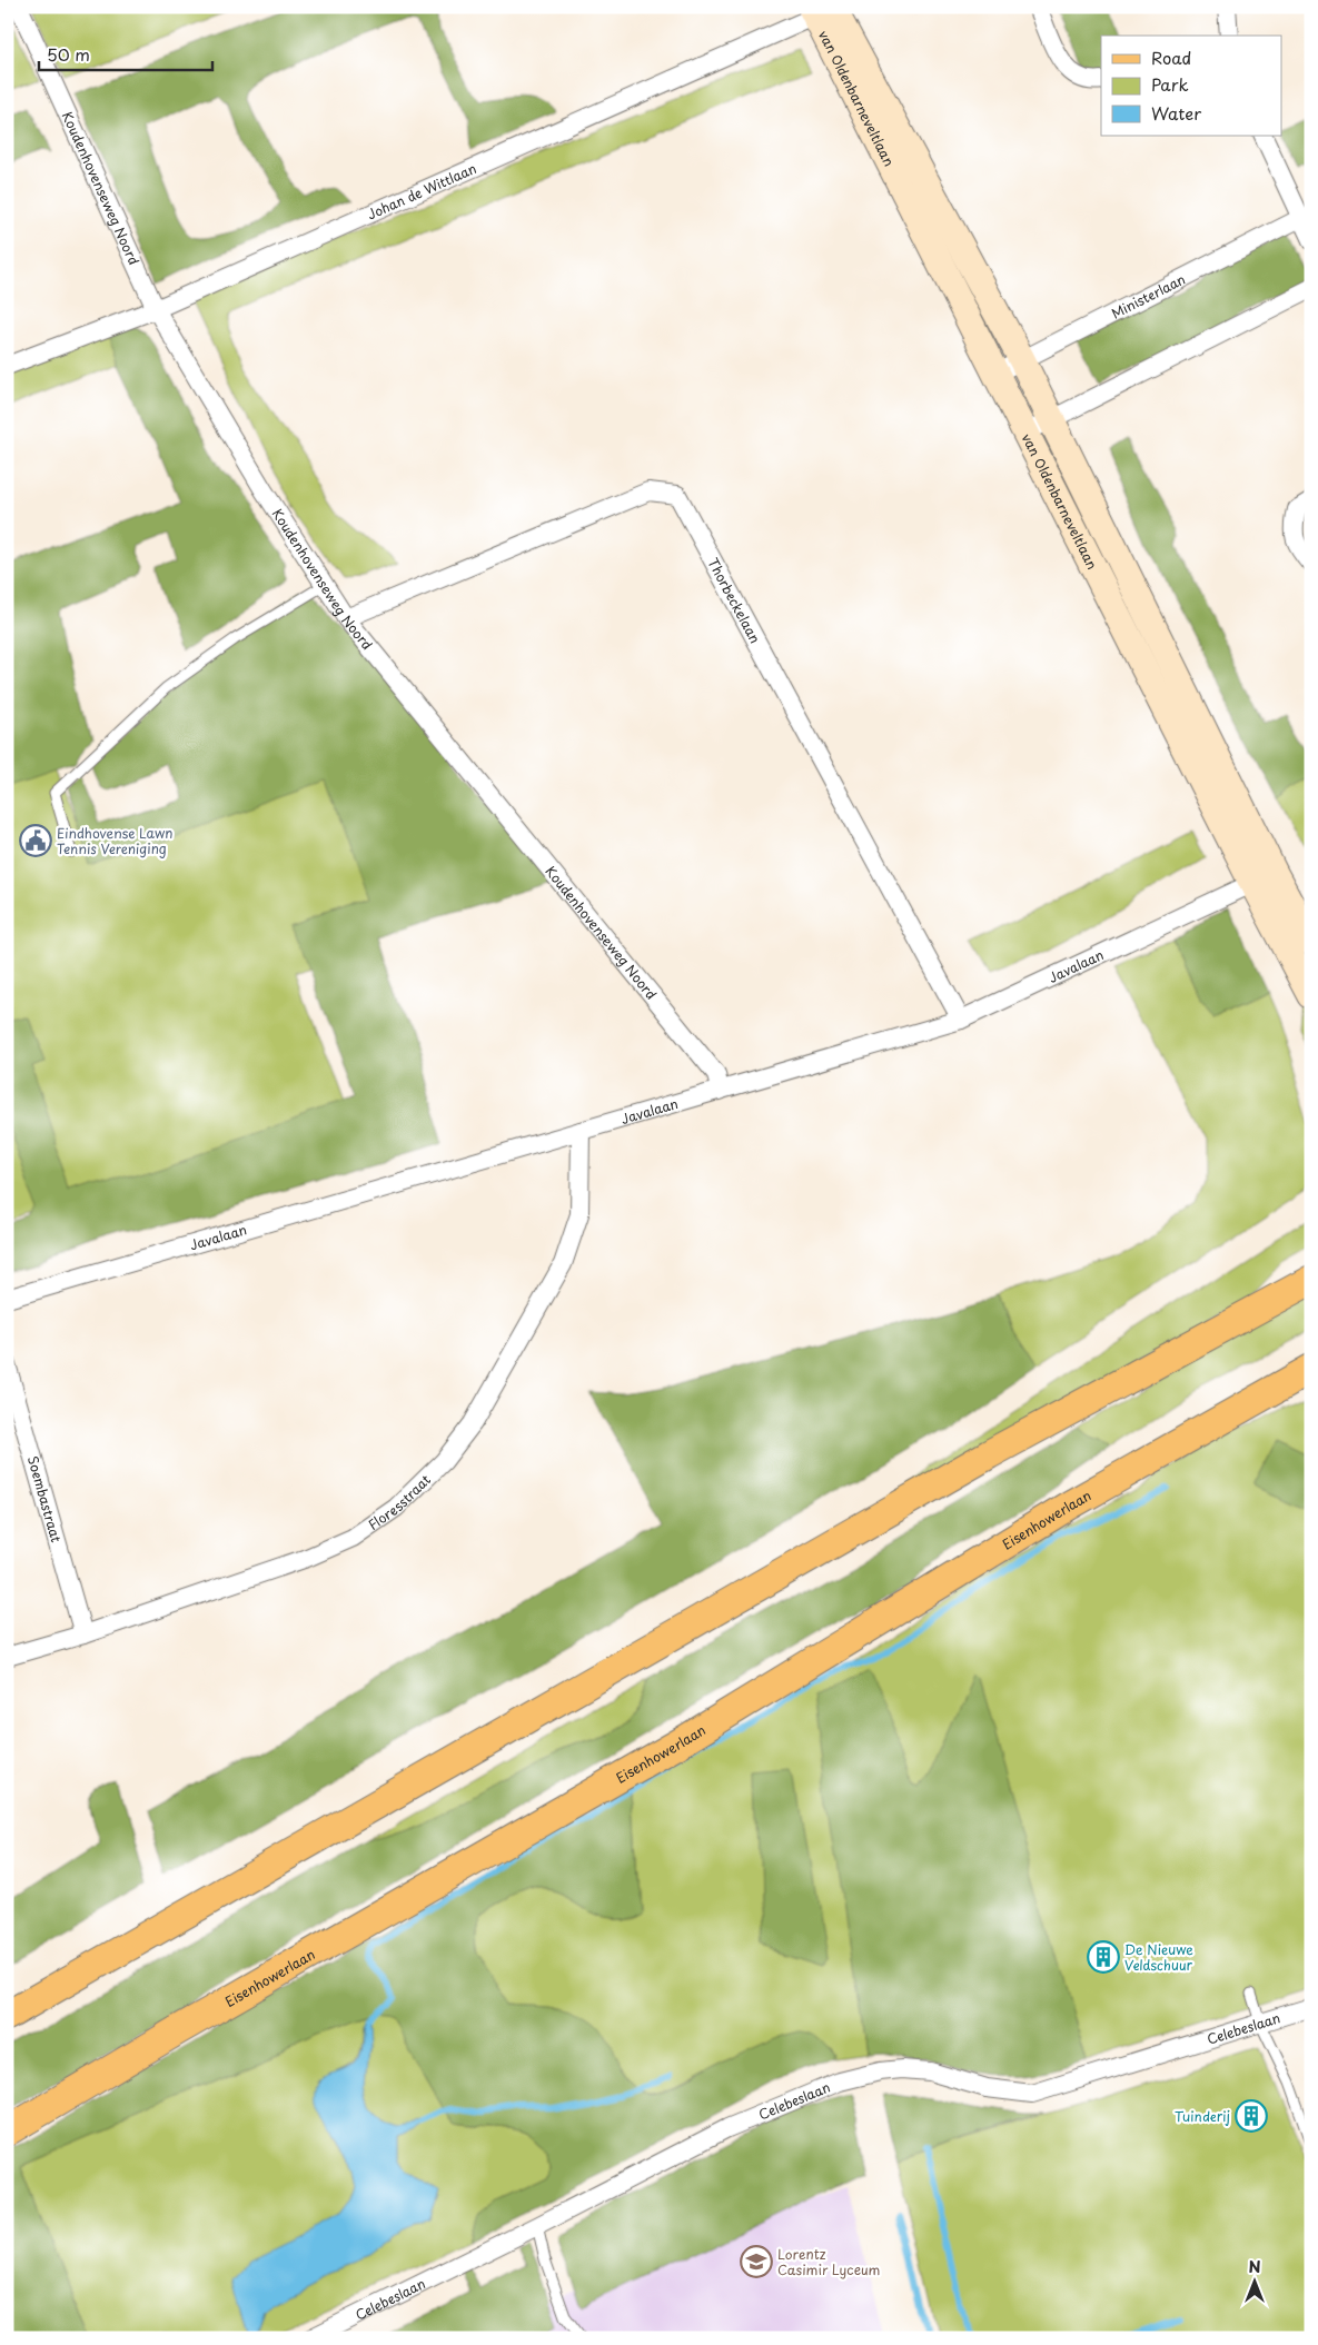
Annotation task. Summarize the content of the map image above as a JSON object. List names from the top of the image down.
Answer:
{
  "streets": {
    "main road": ["van Oldenbarneveltlaan", "Eisenhowerlaan"],
    "street": [
      "Koudenhovenseweg Noord",
      "Johan de Wittlaan",
      "Ministerlaan",
      "Thorbeckelaan",
      "Javalaan",
      "Soembastraat",
      "Floresstraat",
      "Celebeslaan"
    ]
  },
  "crossings": [
    ["van Oldenbarneveltlaan", "Johan de Wittlaan"],
    ["van Oldenbarneveltlaan", "Ministerlaan"],
    ["van Oldenbarneveltlaan", "Javalaan"],
    ["Koudenhovenseweg Noord", "Johan de Wittlaan"],
    ["Koudenhovenseweg Noord", "Thorbeckelaan"],
    ["Koudenhovenseweg Noord", "Javalaan"],
    ["Thorbeckelaan", "Javalaan"],
    ["Javalaan", "Floresstraat"],
    ["Soembastraat", "Floresstraat"]
  ],
  "places": {
    "public building": ["Eindhovense Lawn Tennis Vereniging"],
    "building": ["De Nieuwe Veldschuur", "Tuinderij"],
    "school or university": ["Lorentz Casimir Lyceum"]
  },
  "legend": ["Road", "Park", "Water"],
  "scale_bar": "50 m",
  "north": "top"
}
